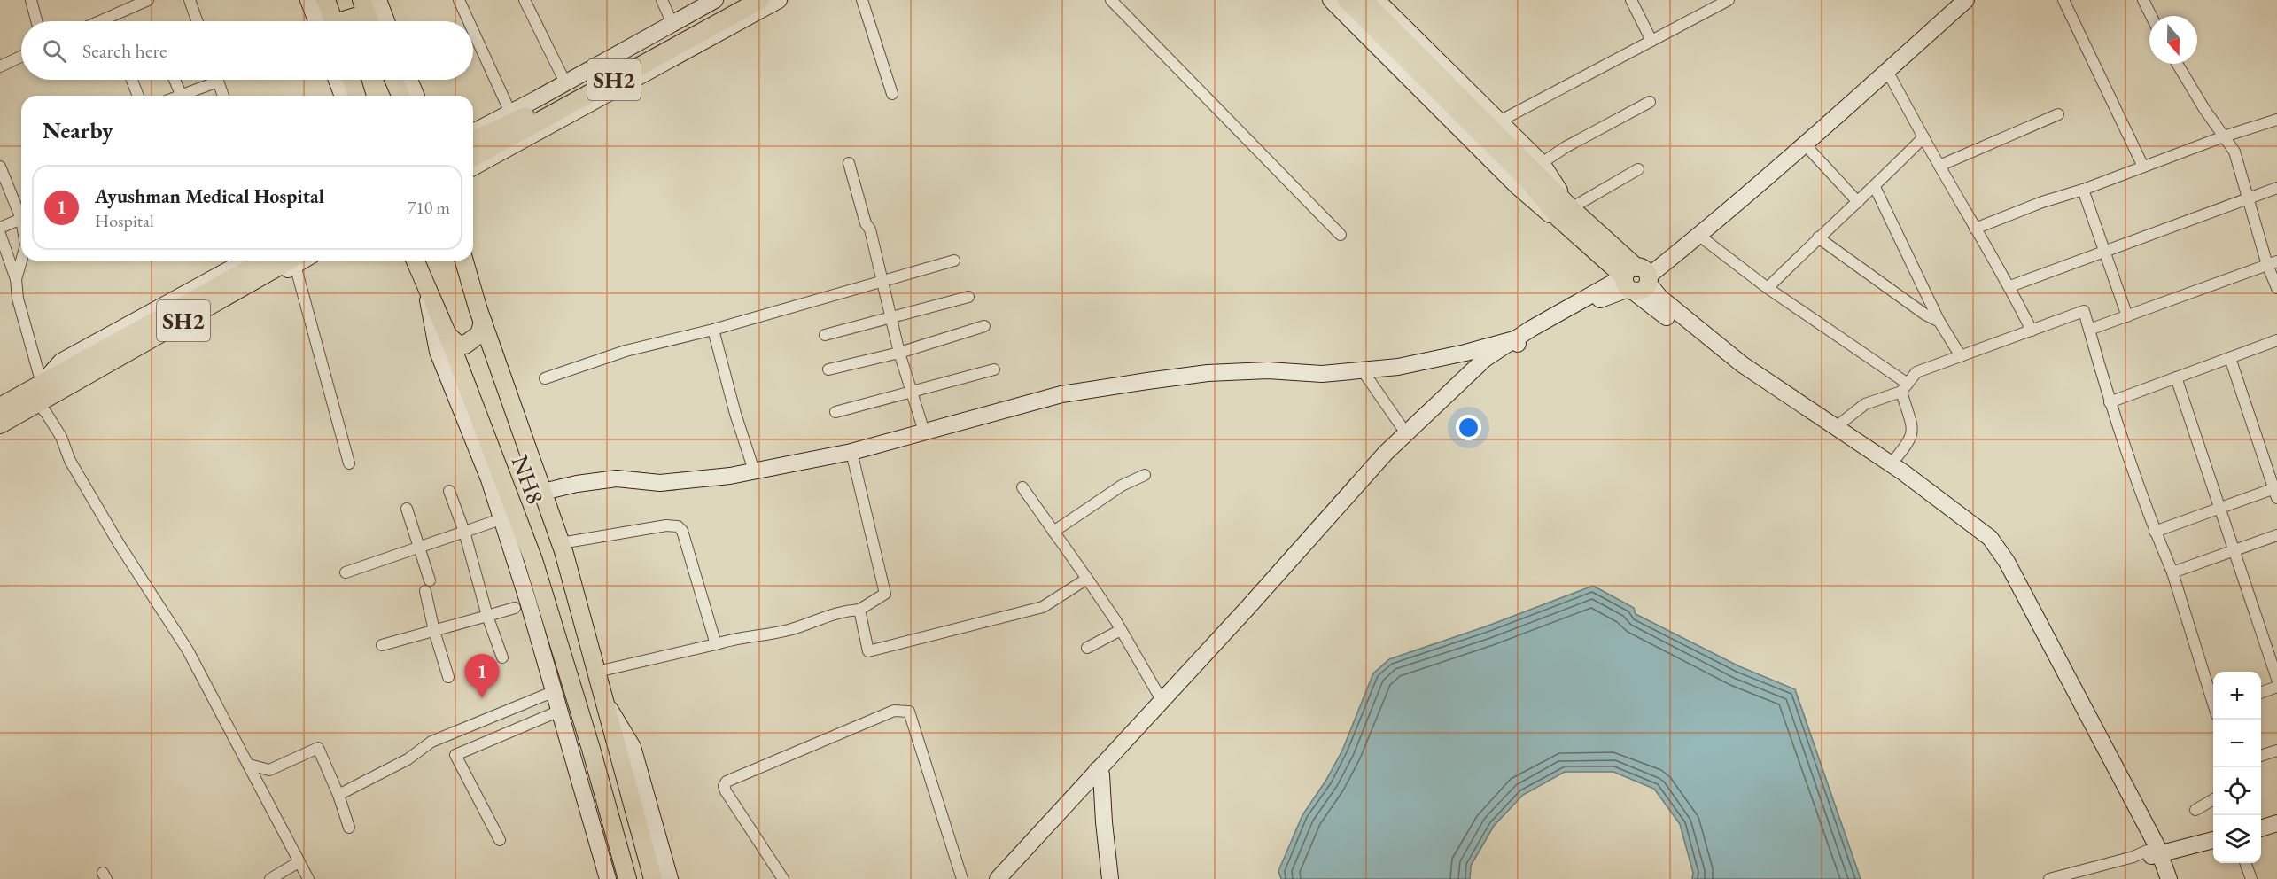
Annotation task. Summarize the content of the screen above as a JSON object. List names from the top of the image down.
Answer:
{
  "streets": {
    "main road": ["SH2", "NH8"]
  },
  "north": "bottom",
  "page": {
    "search": "Search here",
    "heading": "Nearby",
    "list": [
      {
        "mark": "1",
        "name": "Ayushman Medical Hospital",
        "note": "Hospital",
        "value": "710 m"
      }
    ],
    "pins": "1",
    "map_buttons": ["+", "−"]
  }
}
